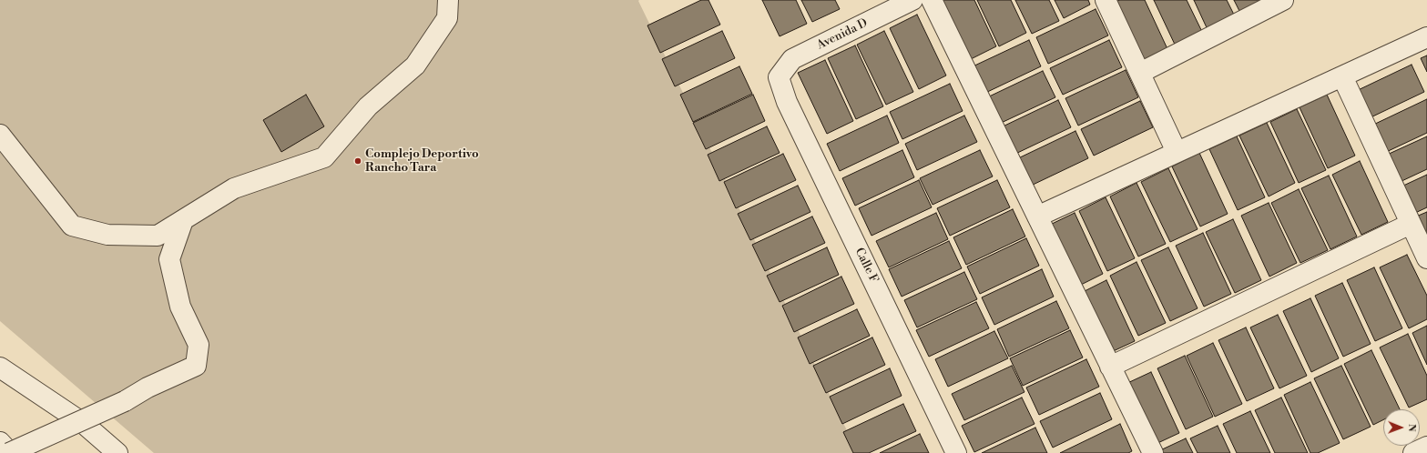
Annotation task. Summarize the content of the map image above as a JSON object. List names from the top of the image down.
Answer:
{
  "streets": {
    "street": ["Avenida D", "Calle F"]
  },
  "crossings": [
    ["Avenida D", "Calle F"]
  ],
  "places": ["Complejo Deportivo Rancho Tara"],
  "north": "right"
}
